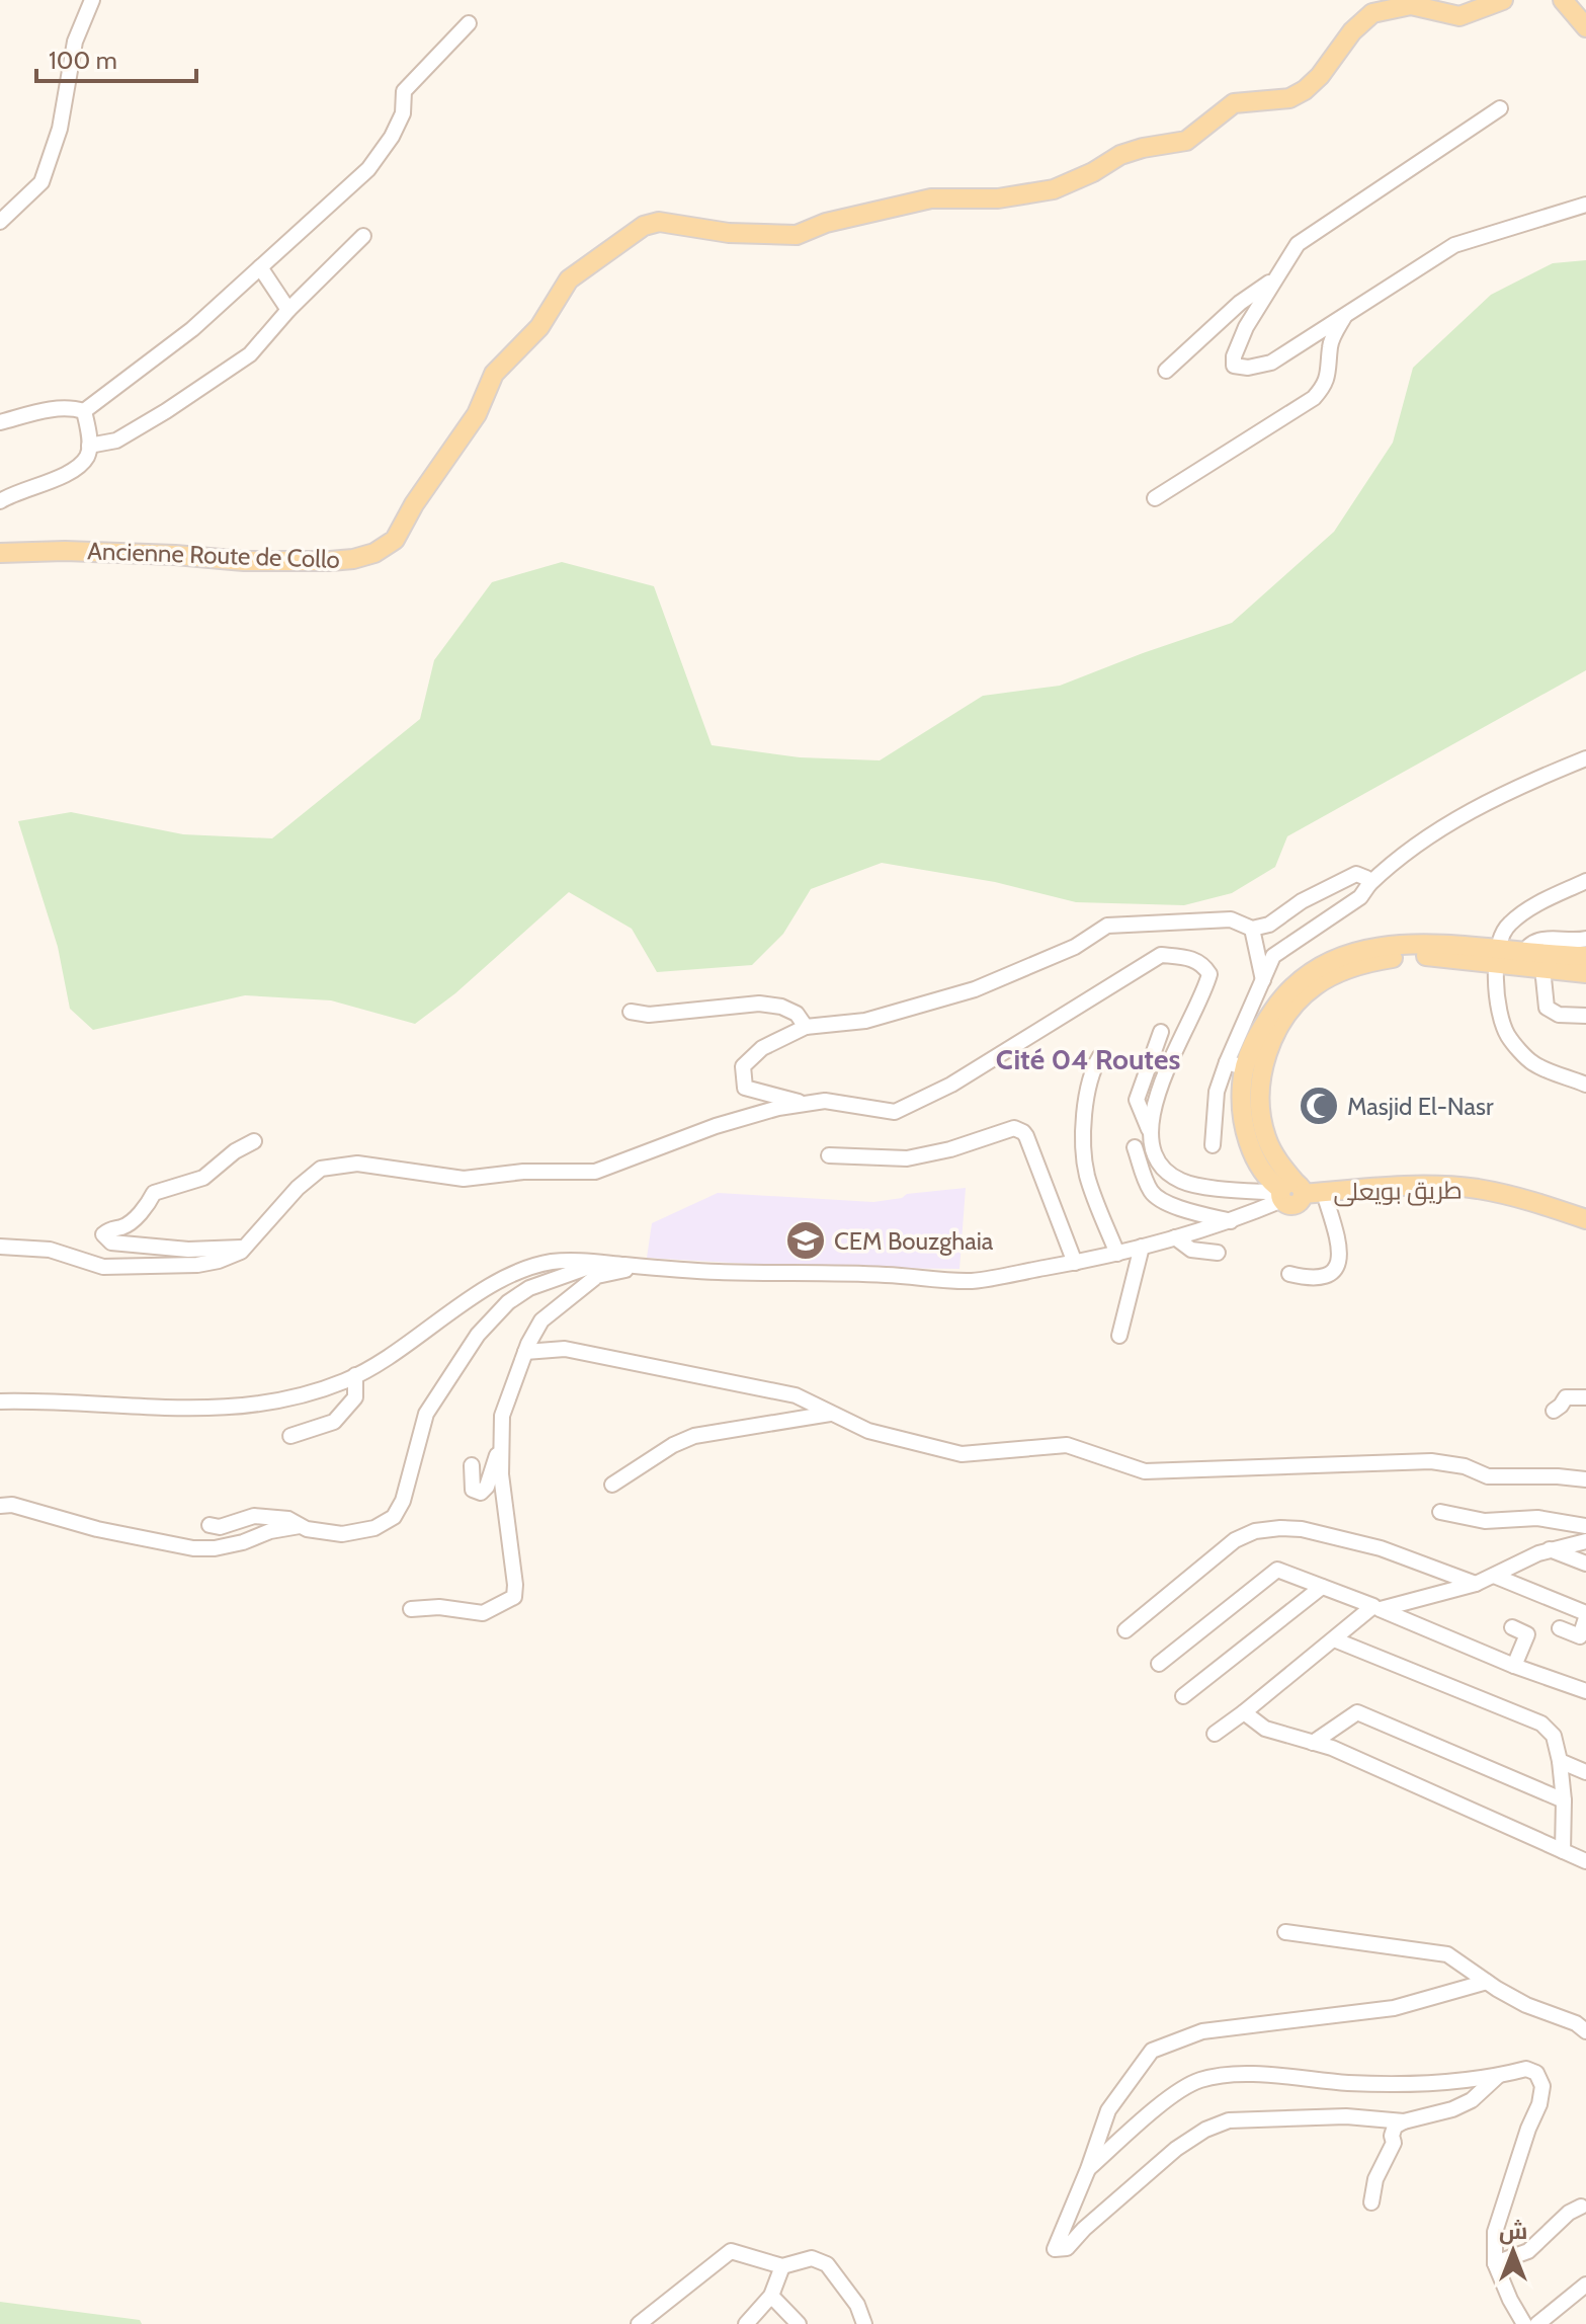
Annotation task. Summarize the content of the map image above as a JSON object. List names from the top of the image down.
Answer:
{
  "streets": {
    "main road": ["Ancienne Route de Collo", "طريق بويعلى"]
  },
  "districts": ["Cité 04 Routes"],
  "places": {
    "mosque": ["Masjid El-Nasr"],
    "school or university": ["CEM Bouzghaia"]
  },
  "scale_bar": "100 m",
  "north": "top"
}
